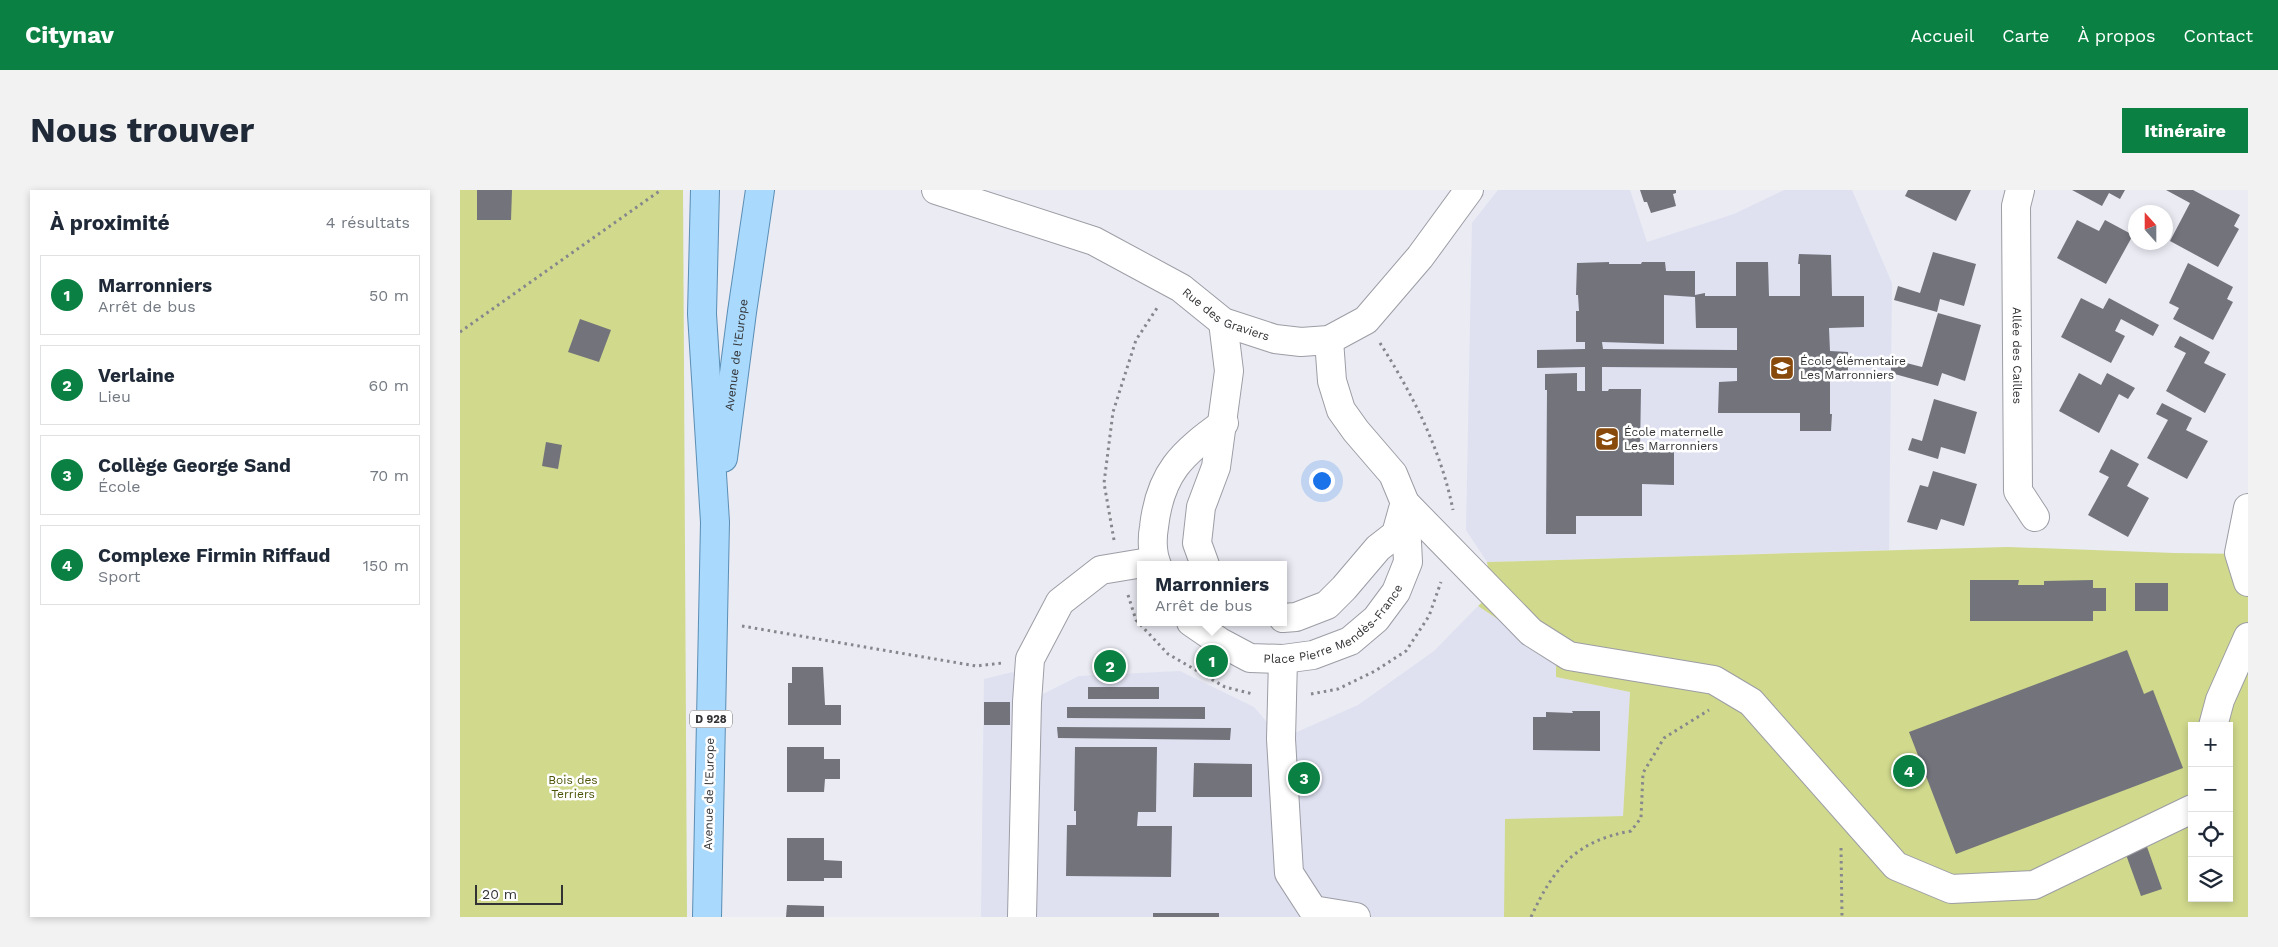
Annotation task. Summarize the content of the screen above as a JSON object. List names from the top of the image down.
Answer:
{
  "streets": {
    "main road": ["Avenue de l'Europe", "D 928"],
    "street": ["Rue des Graviers", "Allée des Cailles", "Place Pierre Mendès-France"]
  },
  "crossings": [
    ["Rue des Graviers", "Place Pierre Mendès-France"]
  ],
  "parks": ["Bois des Terriers"],
  "places": {
    "school or university": ["École élémentaire Les Marronniers", "École maternelle Les Marronniers"]
  },
  "scale_bar": "20 m",
  "north": "top",
  "page": {
    "header": "Citynav",
    "nav": [
      "Accueil",
      "Carte",
      "À propos",
      "Contact"
    ],
    "buttons": "Itinéraire",
    "title": "Nous trouver",
    "heading": ["À proximité", "4 résultats"],
    "list": [
      {
        "mark": "1",
        "name": "Marronniers",
        "note": "Arrêt de bus",
        "value": "50 m"
      },
      {
        "mark": "2",
        "name": "Verlaine",
        "note": "Lieu",
        "value": "60 m"
      },
      {
        "mark": "3",
        "name": "Collège George Sand",
        "note": "École",
        "value": "70 m"
      },
      {
        "mark": "4",
        "name": "Complexe Firmin Riffaud",
        "note": "Sport",
        "value": "150 m"
      }
    ],
    "popup": ["Marronniers", "Arrêt de bus"],
    "pins": [
      "1",
      "2",
      "4",
      "3"
    ],
    "map_buttons": ["+", "−"],
    "scale": "20 m"
  }
}
